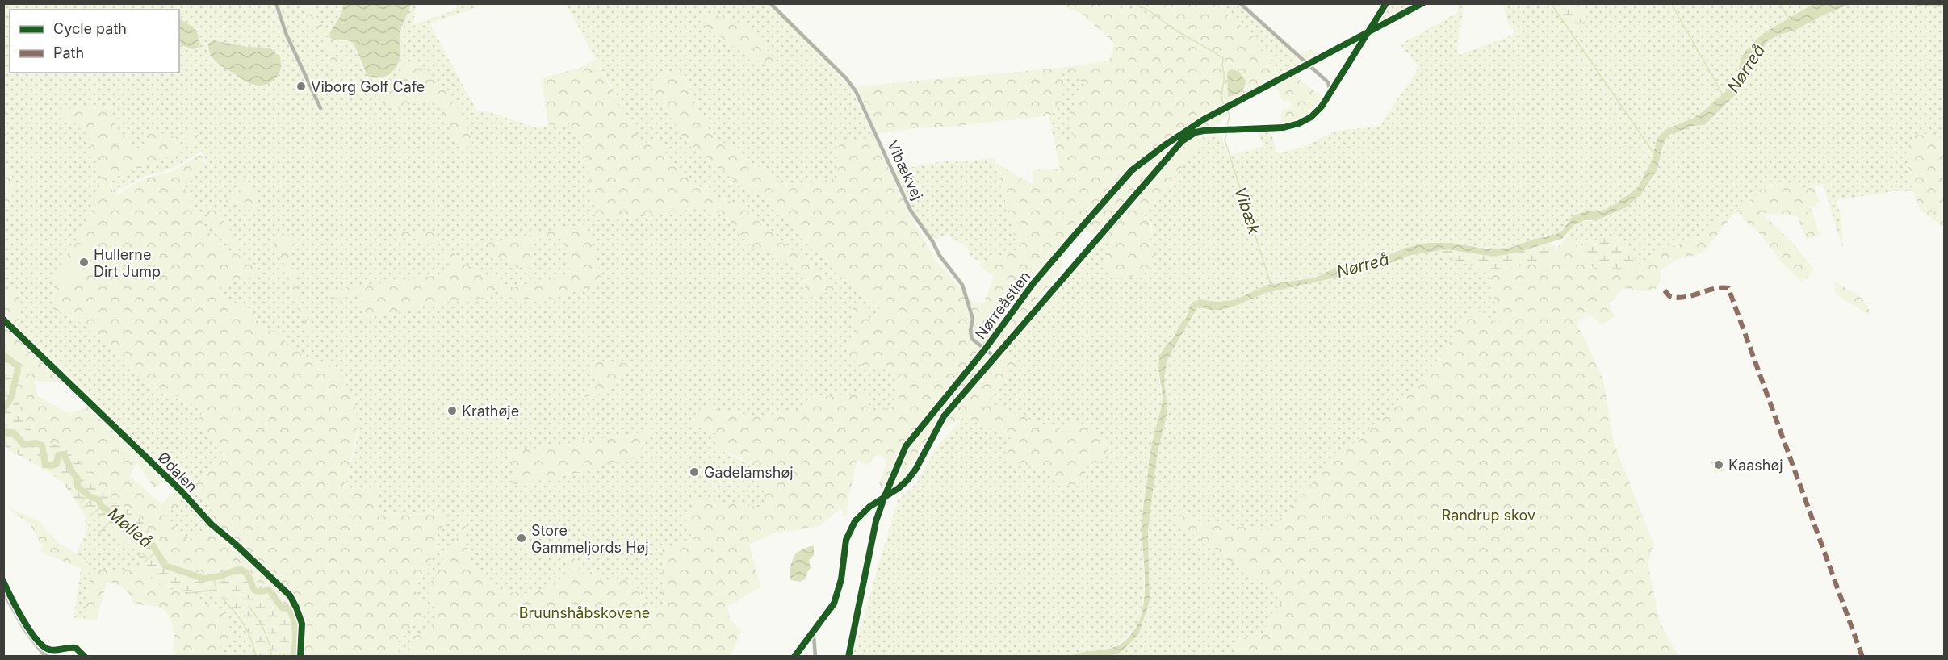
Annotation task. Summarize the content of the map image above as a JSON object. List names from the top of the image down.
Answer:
{
  "streets": {
    "street": ["Vibækvej", "Ødalen"],
    "cycle path": ["Nørreåstien"]
  },
  "water": ["Nørreå", "Vibæk", "Mølleå"],
  "parks": ["Randrup skov", "Bruunshåbskovene"],
  "places": [
    "Viborg Golf Cafe",
    "Hullerne Dirt Jump",
    "Krathøje",
    "Kaashøj",
    "Gadelamshøj",
    "Store Gammeljords Høj"
  ],
  "legend": ["Cycle path", "Path"]
}
